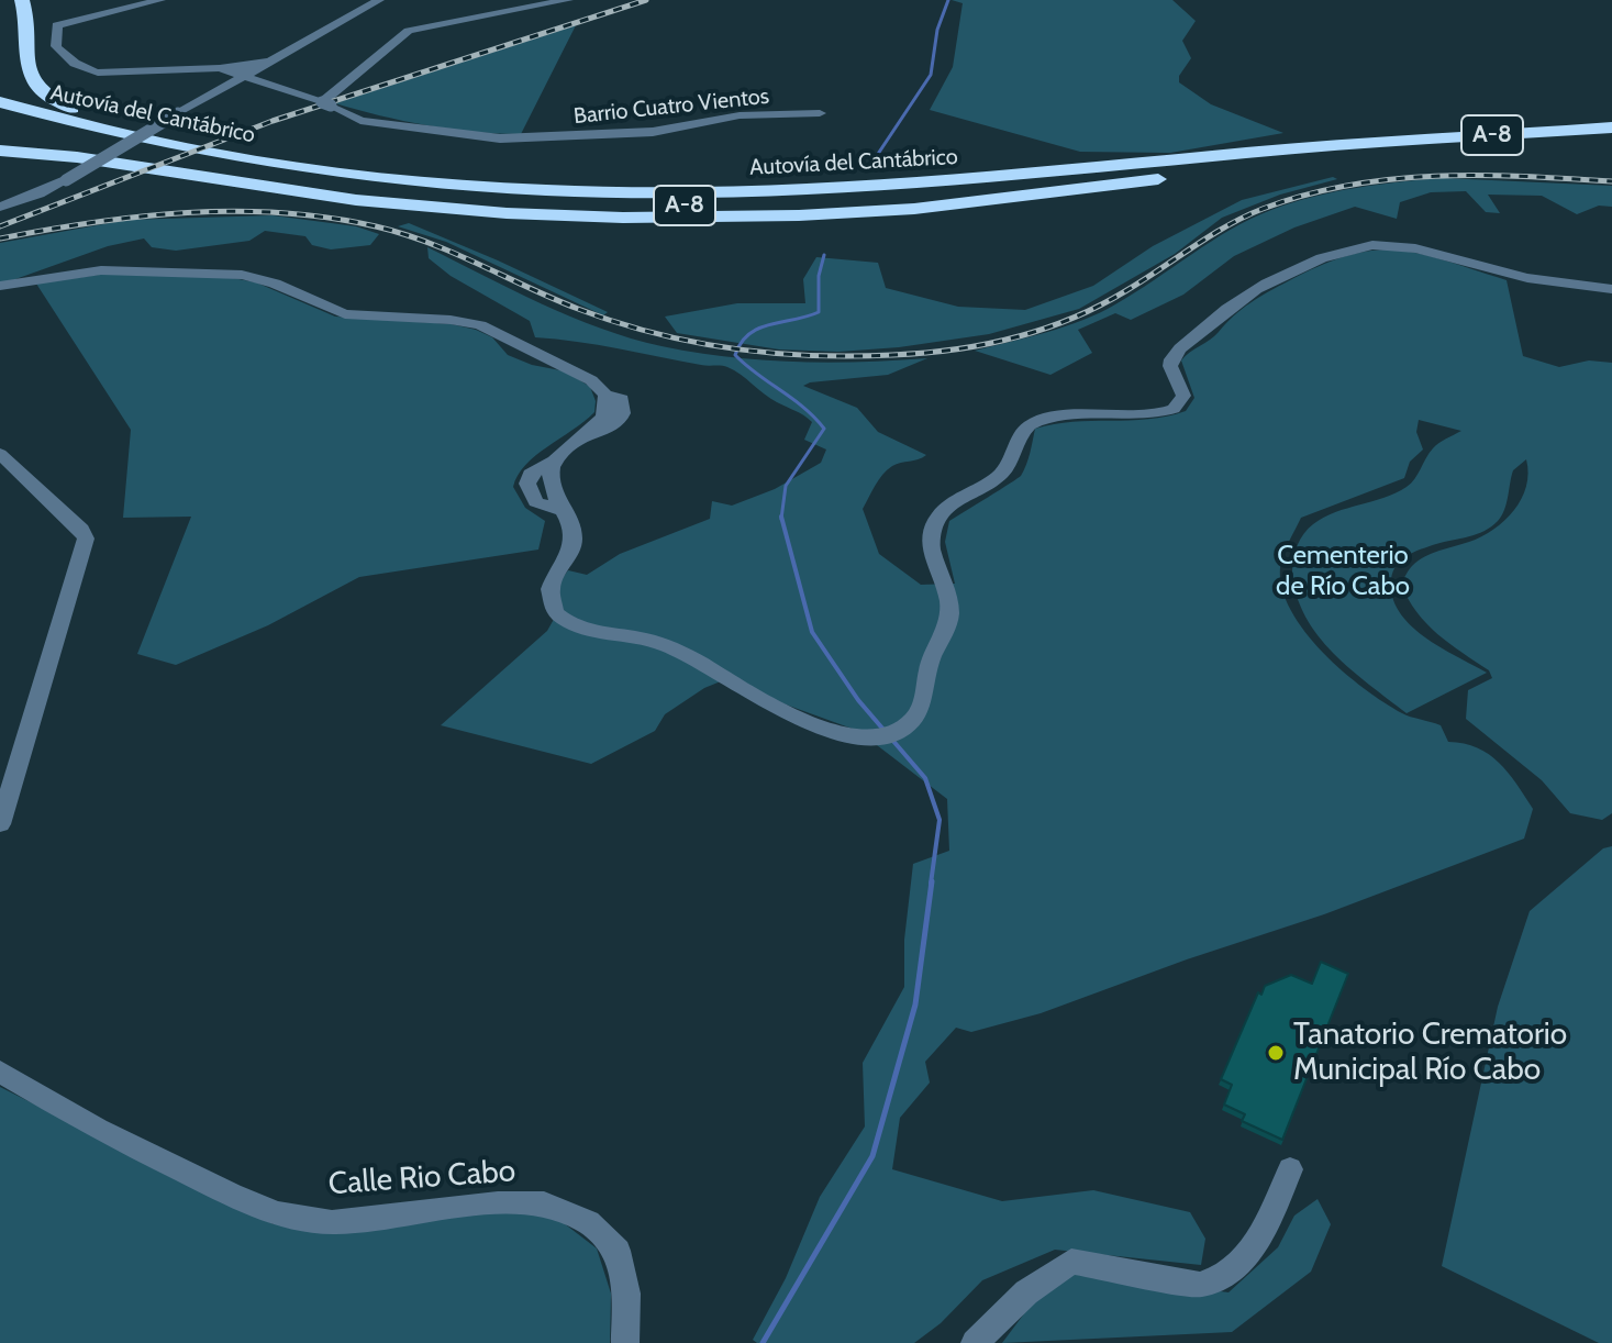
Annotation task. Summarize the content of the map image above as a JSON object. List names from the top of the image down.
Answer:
{
  "streets": {
    "highway": ["Autovía del Cantábrico", "A-8"],
    "street": ["Barrio Cuatro Vientos", "Calle Rio Cabo"]
  },
  "parks": ["Cementerio de Río Cabo"],
  "places": ["Tanatorio Crematorio Municipal Río Cabo"]
}
